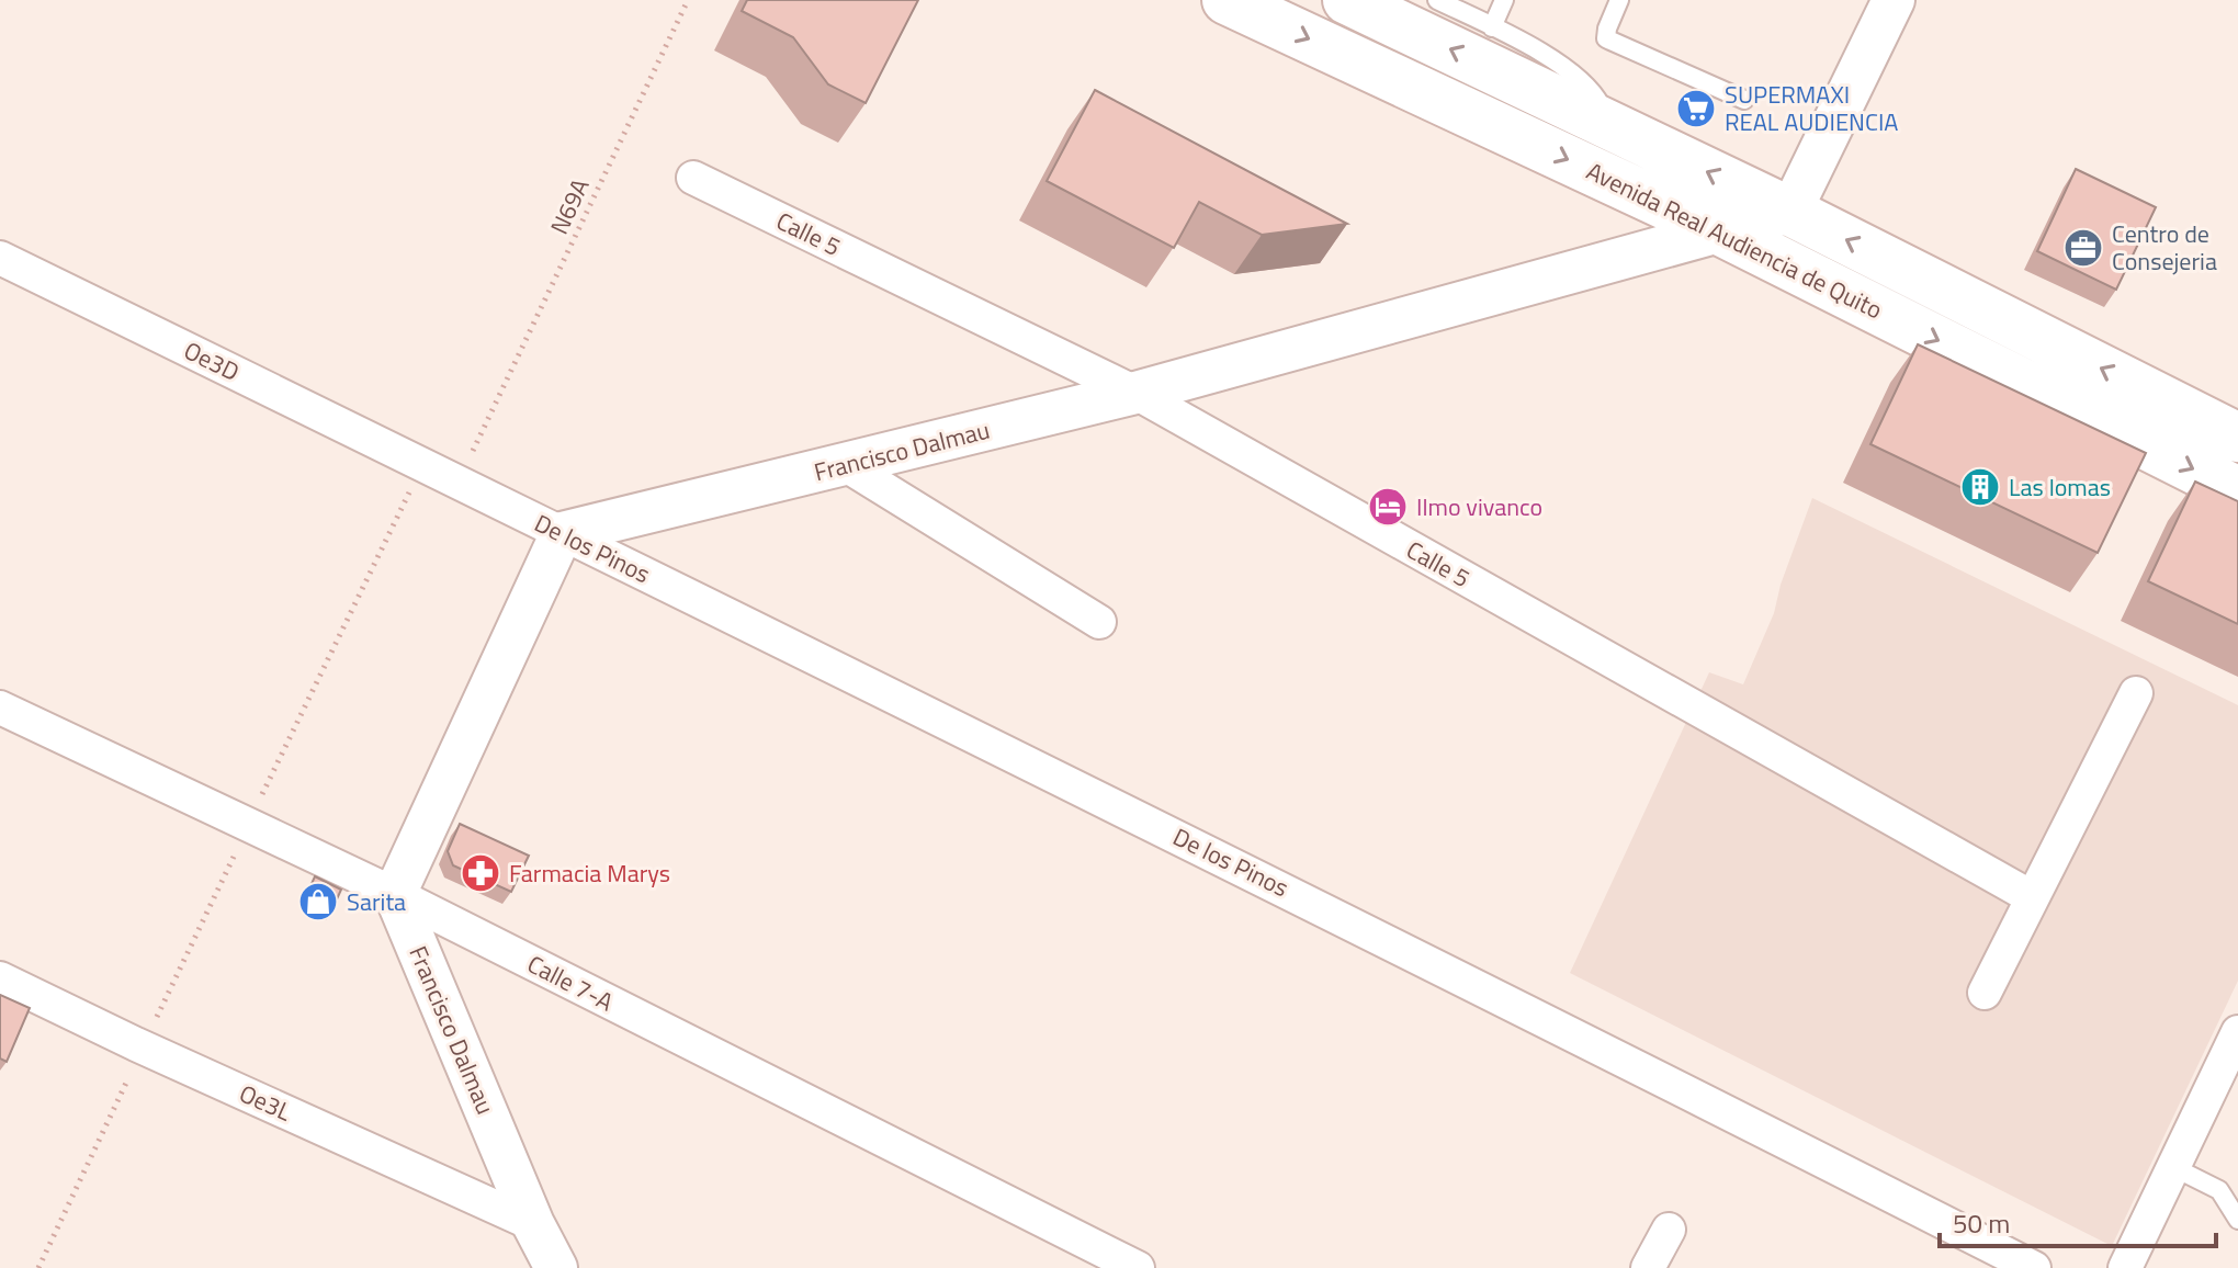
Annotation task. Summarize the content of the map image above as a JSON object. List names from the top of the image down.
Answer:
{
  "streets": {
    "main road": ["Avenida Real Audiencia de Quito"],
    "street": [
      "Calle 5",
      "Oe3D",
      "Francisco Dalmau",
      "De los Pinos",
      "Calle 7-A",
      "Oe3L"
    ],
    "path": ["N69A"]
  },
  "crossings": [
    ["Calle 5", "Francisco Dalmau"],
    ["Avenida Real Audiencia de Quito", "Francisco Dalmau"],
    ["Oe3D", "De los Pinos"],
    ["Francisco Dalmau", "De los Pinos"],
    ["Francisco Dalmau", "Calle 7-A"],
    ["Francisco Dalmau", "Oe3L"]
  ],
  "places": {
    "supermarket": ["SUPERMAXI REAL AUDIENCIA"],
    "office": ["Centro de Consejeria"],
    "building": ["Las lomas"],
    "hotel": ["Ilmo vivanco"],
    "pharmacy": ["Farmacia Marys"],
    "shop": ["Sarita"]
  },
  "scale_bar": "50 m"
}
